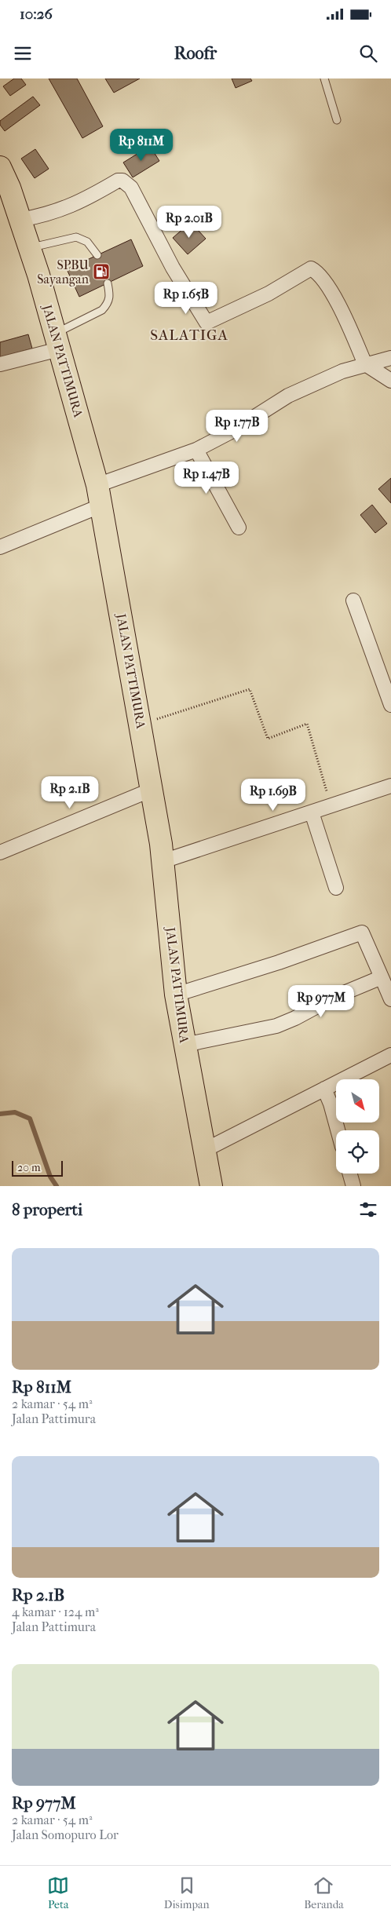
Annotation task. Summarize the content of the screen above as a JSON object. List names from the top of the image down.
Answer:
{
  "streets": {
    "main road": ["JALAN PATTIMURA"]
  },
  "districts": ["SALATIGA"],
  "places": {
    "fuel station": ["SPBU Sayangan"]
  },
  "scale_bar": "20 m",
  "north": "bottom right",
  "page": {
    "status": "10:26",
    "header": "Roofr",
    "price": [
      "Rp 811M",
      "Rp 2.01B",
      "Rp 1.65B",
      "Rp 1.77B",
      "Rp 1.47B",
      "Rp 2.1B",
      "Rp 1.69B",
      "Rp 977M"
    ],
    "scale": "20 m",
    "heading": "8 properti",
    "list": [
      {
        "name": "Rp 811M",
        "note": "2 kamar · 54 m² · Jalan Pattimura"
      },
      {
        "name": "Rp 2.1B",
        "note": "4 kamar · 124 m² · Jalan Pattimura"
      },
      {
        "name": "Rp 977M",
        "note": "2 kamar · 54 m² · Jalan Somopuro Lor"
      }
    ],
    "tabs": ["Peta", "Disimpan", "Beranda"]
  }
}
